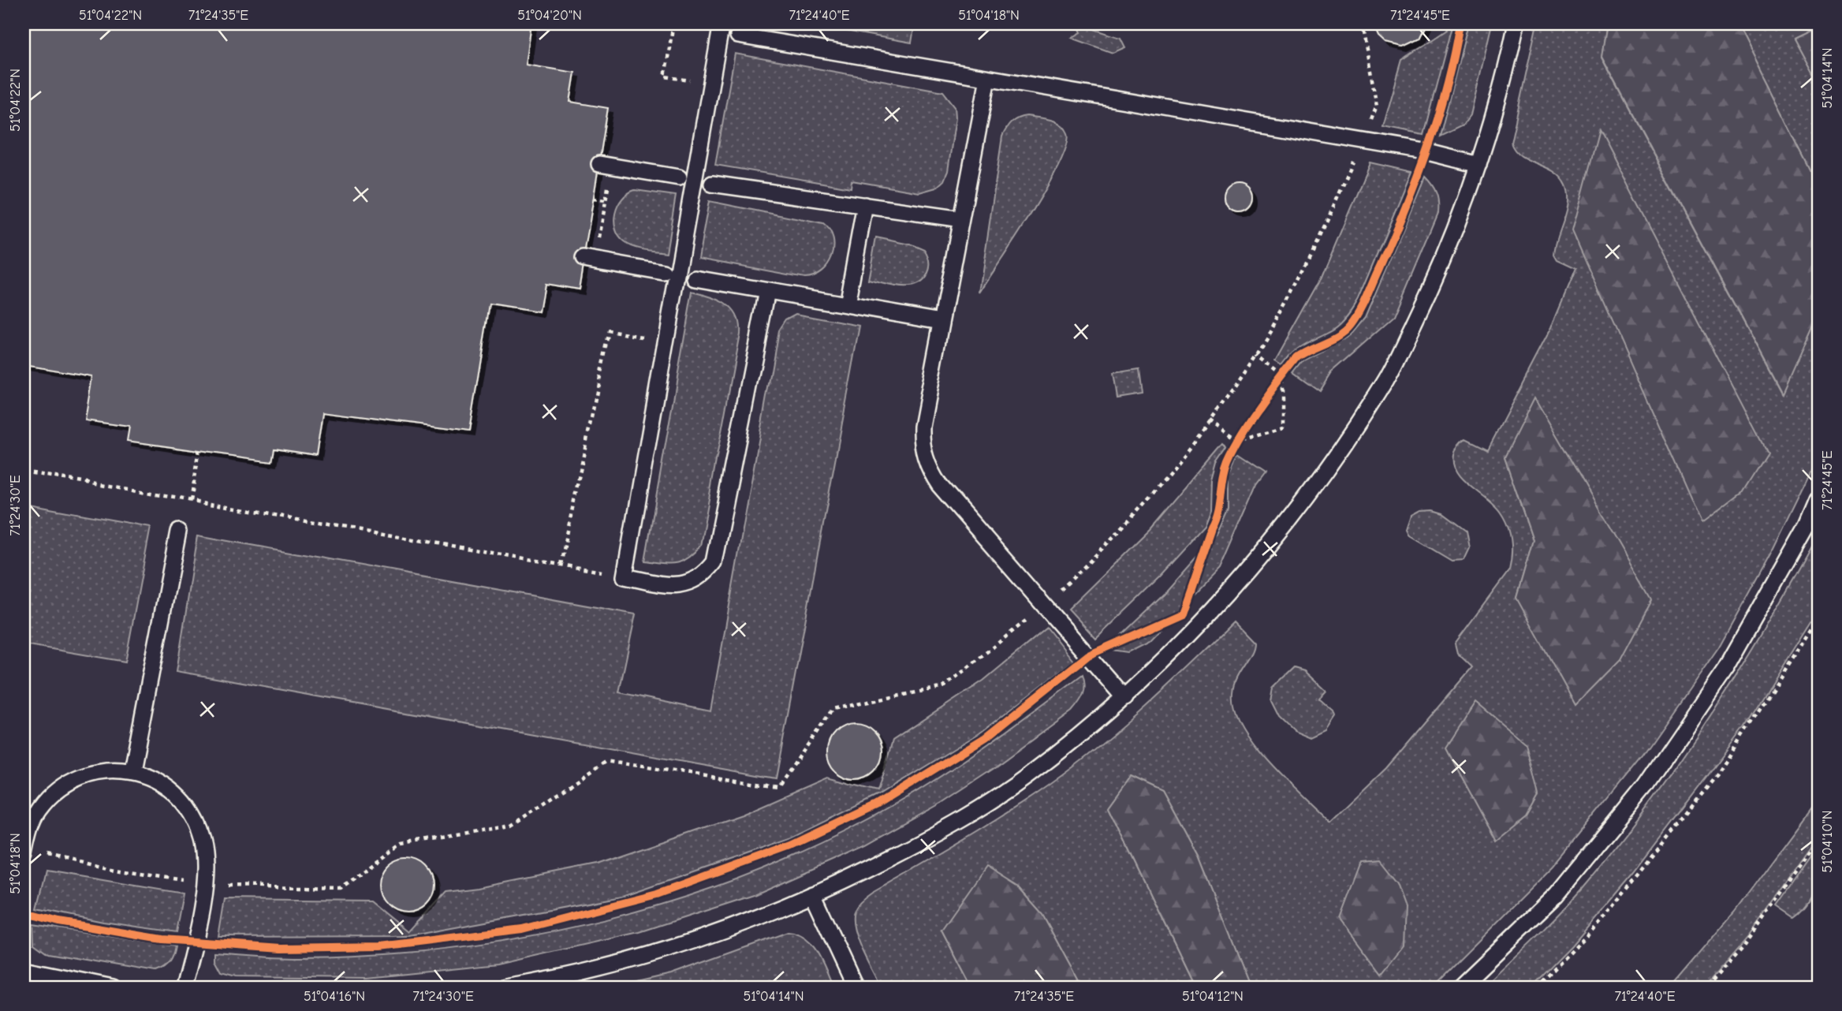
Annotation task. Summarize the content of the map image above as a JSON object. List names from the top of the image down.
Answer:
{
  "coordinates": [
    "51°04'22\"N",
    "71°24'35\"E",
    "51°04'20\"N",
    "71°24'40\"E",
    "51°04'18\"N",
    "71°24'45\"E",
    "51°04'14\"N",
    "71°24'30\"E",
    "51°04'10\"N",
    "51°04'16\"N",
    "51°04'12\"N"
  ]
}
